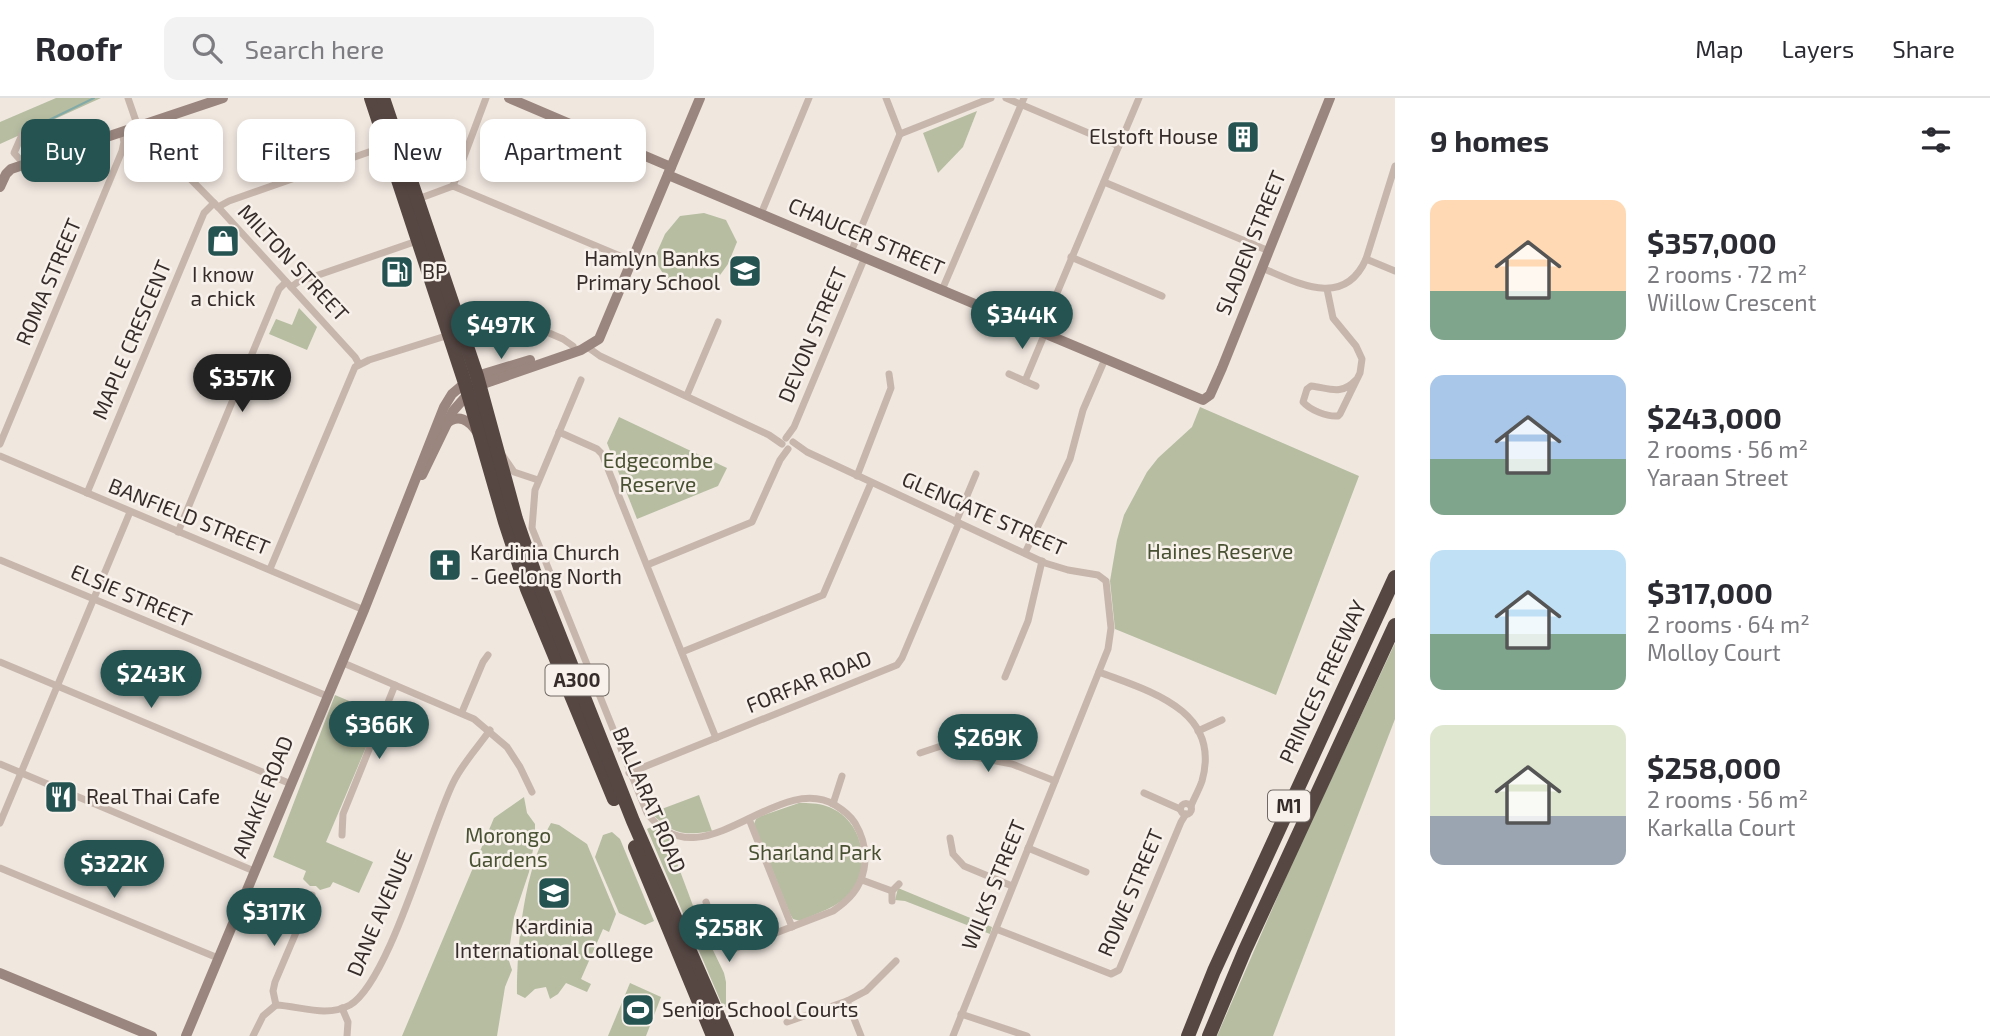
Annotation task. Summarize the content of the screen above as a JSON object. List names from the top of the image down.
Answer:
{
  "streets": {
    "highway": [
      "A300",
      "PRINCES FREEWAY",
      "BALLARAT ROAD",
      "M1"
    ],
    "main road": ["CHAUCER STREET", "SLADEN STREET", "ANAKIE ROAD"],
    "street": [
      "MILTON STREET",
      "ROMA STREET",
      "DEVON STREET",
      "MAPLE CRESCENT",
      "GLENGATE STREET",
      "BANFIELD STREET",
      "ELSIE STREET",
      "FORFAR ROAD",
      "WILKS STREET",
      "ROWE STREET",
      "DANE AVENUE"
    ]
  },
  "crossings": [
    ["CHAUCER STREET", "SLADEN STREET"],
    ["CHAUCER STREET", "DEVON STREET"],
    ["MILTON STREET", "MAPLE CRESCENT"],
    ["DEVON STREET", "GLENGATE STREET"],
    ["MAPLE CRESCENT", "BANFIELD STREET"],
    ["GLENGATE STREET", "FORFAR ROAD"],
    ["GLENGATE STREET", "WILKS STREET"],
    ["BANFIELD STREET", "ANAKIE ROAD"],
    ["ELSIE STREET", "ANAKIE ROAD"],
    ["FORFAR ROAD", "BALLARAT ROAD"],
    ["ANAKIE ROAD", "BALLARAT ROAD"],
    ["WILKS STREET", "ROWE STREET"]
  ],
  "parks": [
    "Edgecombe Reserve",
    "Haines Reserve",
    "Morongo Gardens",
    "Sharland Park"
  ],
  "places": {
    "building": ["Elstoft House"],
    "shop": ["I know a chick"],
    "school or university": ["Hamlyn Banks Primary School", "Kardinia International College"],
    "fuel station": ["BP"],
    "church": ["Kardinia Church - Geelong North"],
    "restaurant": ["Real Thai Cafe"],
    "sports": ["Senior School Courts"]
  },
  "page": {
    "header": "Roofr",
    "search": "Search here",
    "nav": ["Map", "Layers", "Share"],
    "heading": "9 homes",
    "chip": [
      "Buy",
      "Rent",
      "Filters",
      "New",
      "Apartment"
    ],
    "list": [
      {
        "name": "$357,000",
        "note": "2 rooms · 72 m² · Willow Crescent"
      },
      {
        "name": "$243,000",
        "note": "2 rooms · 56 m² · Yaraan Street"
      },
      {
        "name": "$317,000",
        "note": "2 rooms · 64 m² · Molloy Court"
      },
      {
        "name": "$258,000",
        "note": "2 rooms · 56 m² · Karkalla Court"
      }
    ],
    "price": [
      "$344K",
      "$497K",
      "$357K",
      "$243K",
      "$366K",
      "$269K",
      "$322K",
      "$317K",
      "$258K"
    ]
  }
}
